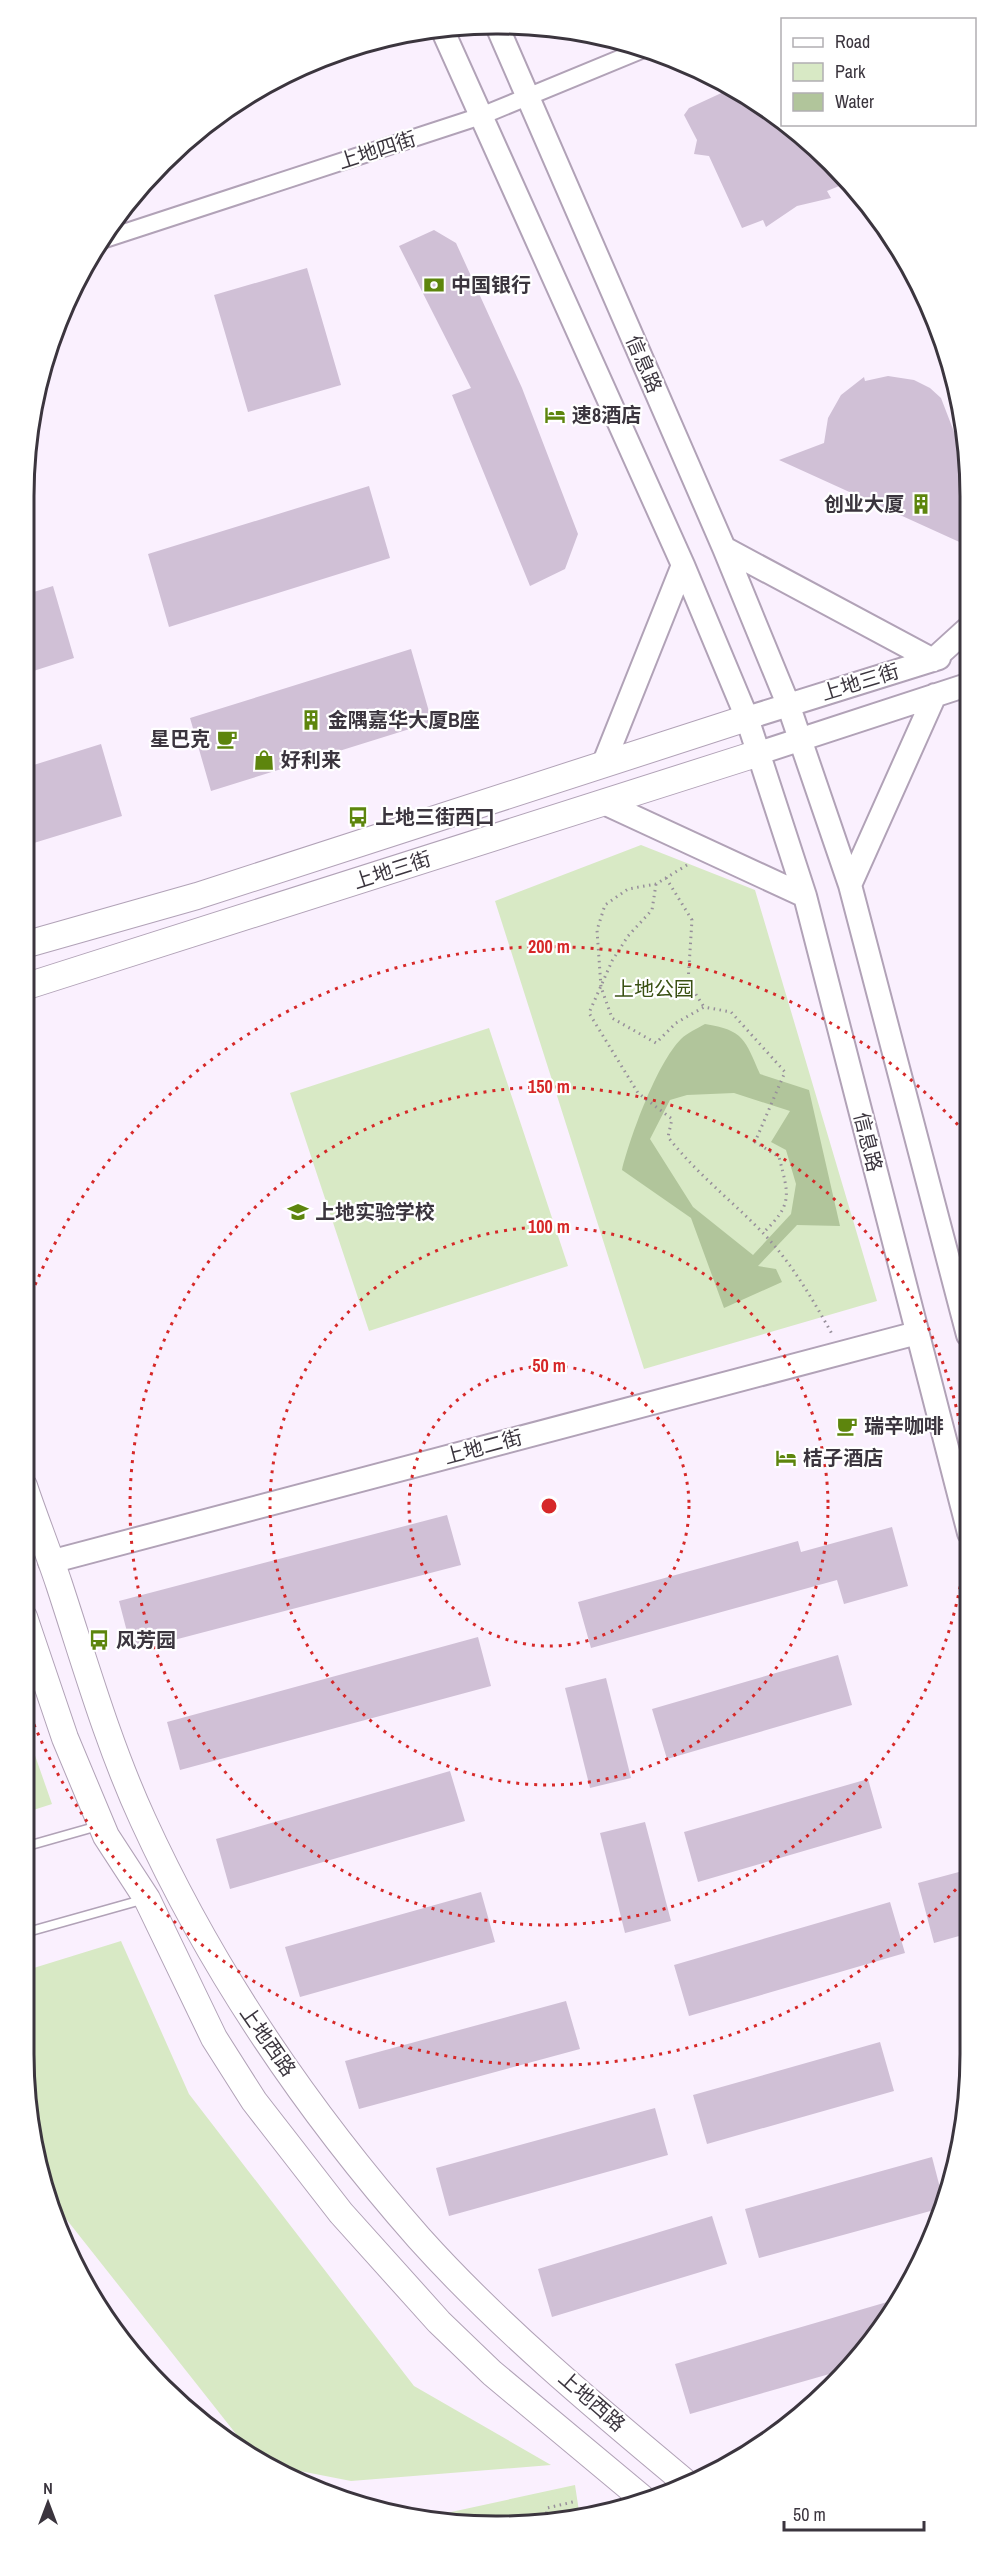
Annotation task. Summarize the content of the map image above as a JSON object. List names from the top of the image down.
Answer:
{
  "streets": {
    "main road": [
      "信息路",
      "上地三街",
      "上地二街",
      "上地西路"
    ],
    "street": ["上地四街"]
  },
  "crossings": [
    ["上地四街", "信息路"],
    ["信息路", "上地三街"],
    ["信息路", "上地二街"],
    ["上地二街", "上地西路"]
  ],
  "parks": ["上地公园"],
  "places": {
    "bank": ["中国银行"],
    "hotel": ["速8酒店", "桔子酒店"],
    "building": ["创业大厦", "金隅嘉华大厦B座"],
    "cafe": ["星巴克", "瑞辛咖啡"],
    "shop": ["好利来"],
    "bus stop": ["上地三街西口", "风芳园"],
    "school or university": ["上地实验学校"]
  },
  "legend": ["Road", "Park", "Water"],
  "scale_bar": "50 m",
  "north": "top",
  "rings": [
    "200 m",
    "150 m",
    "100 m",
    "50 m"
  ]
}
